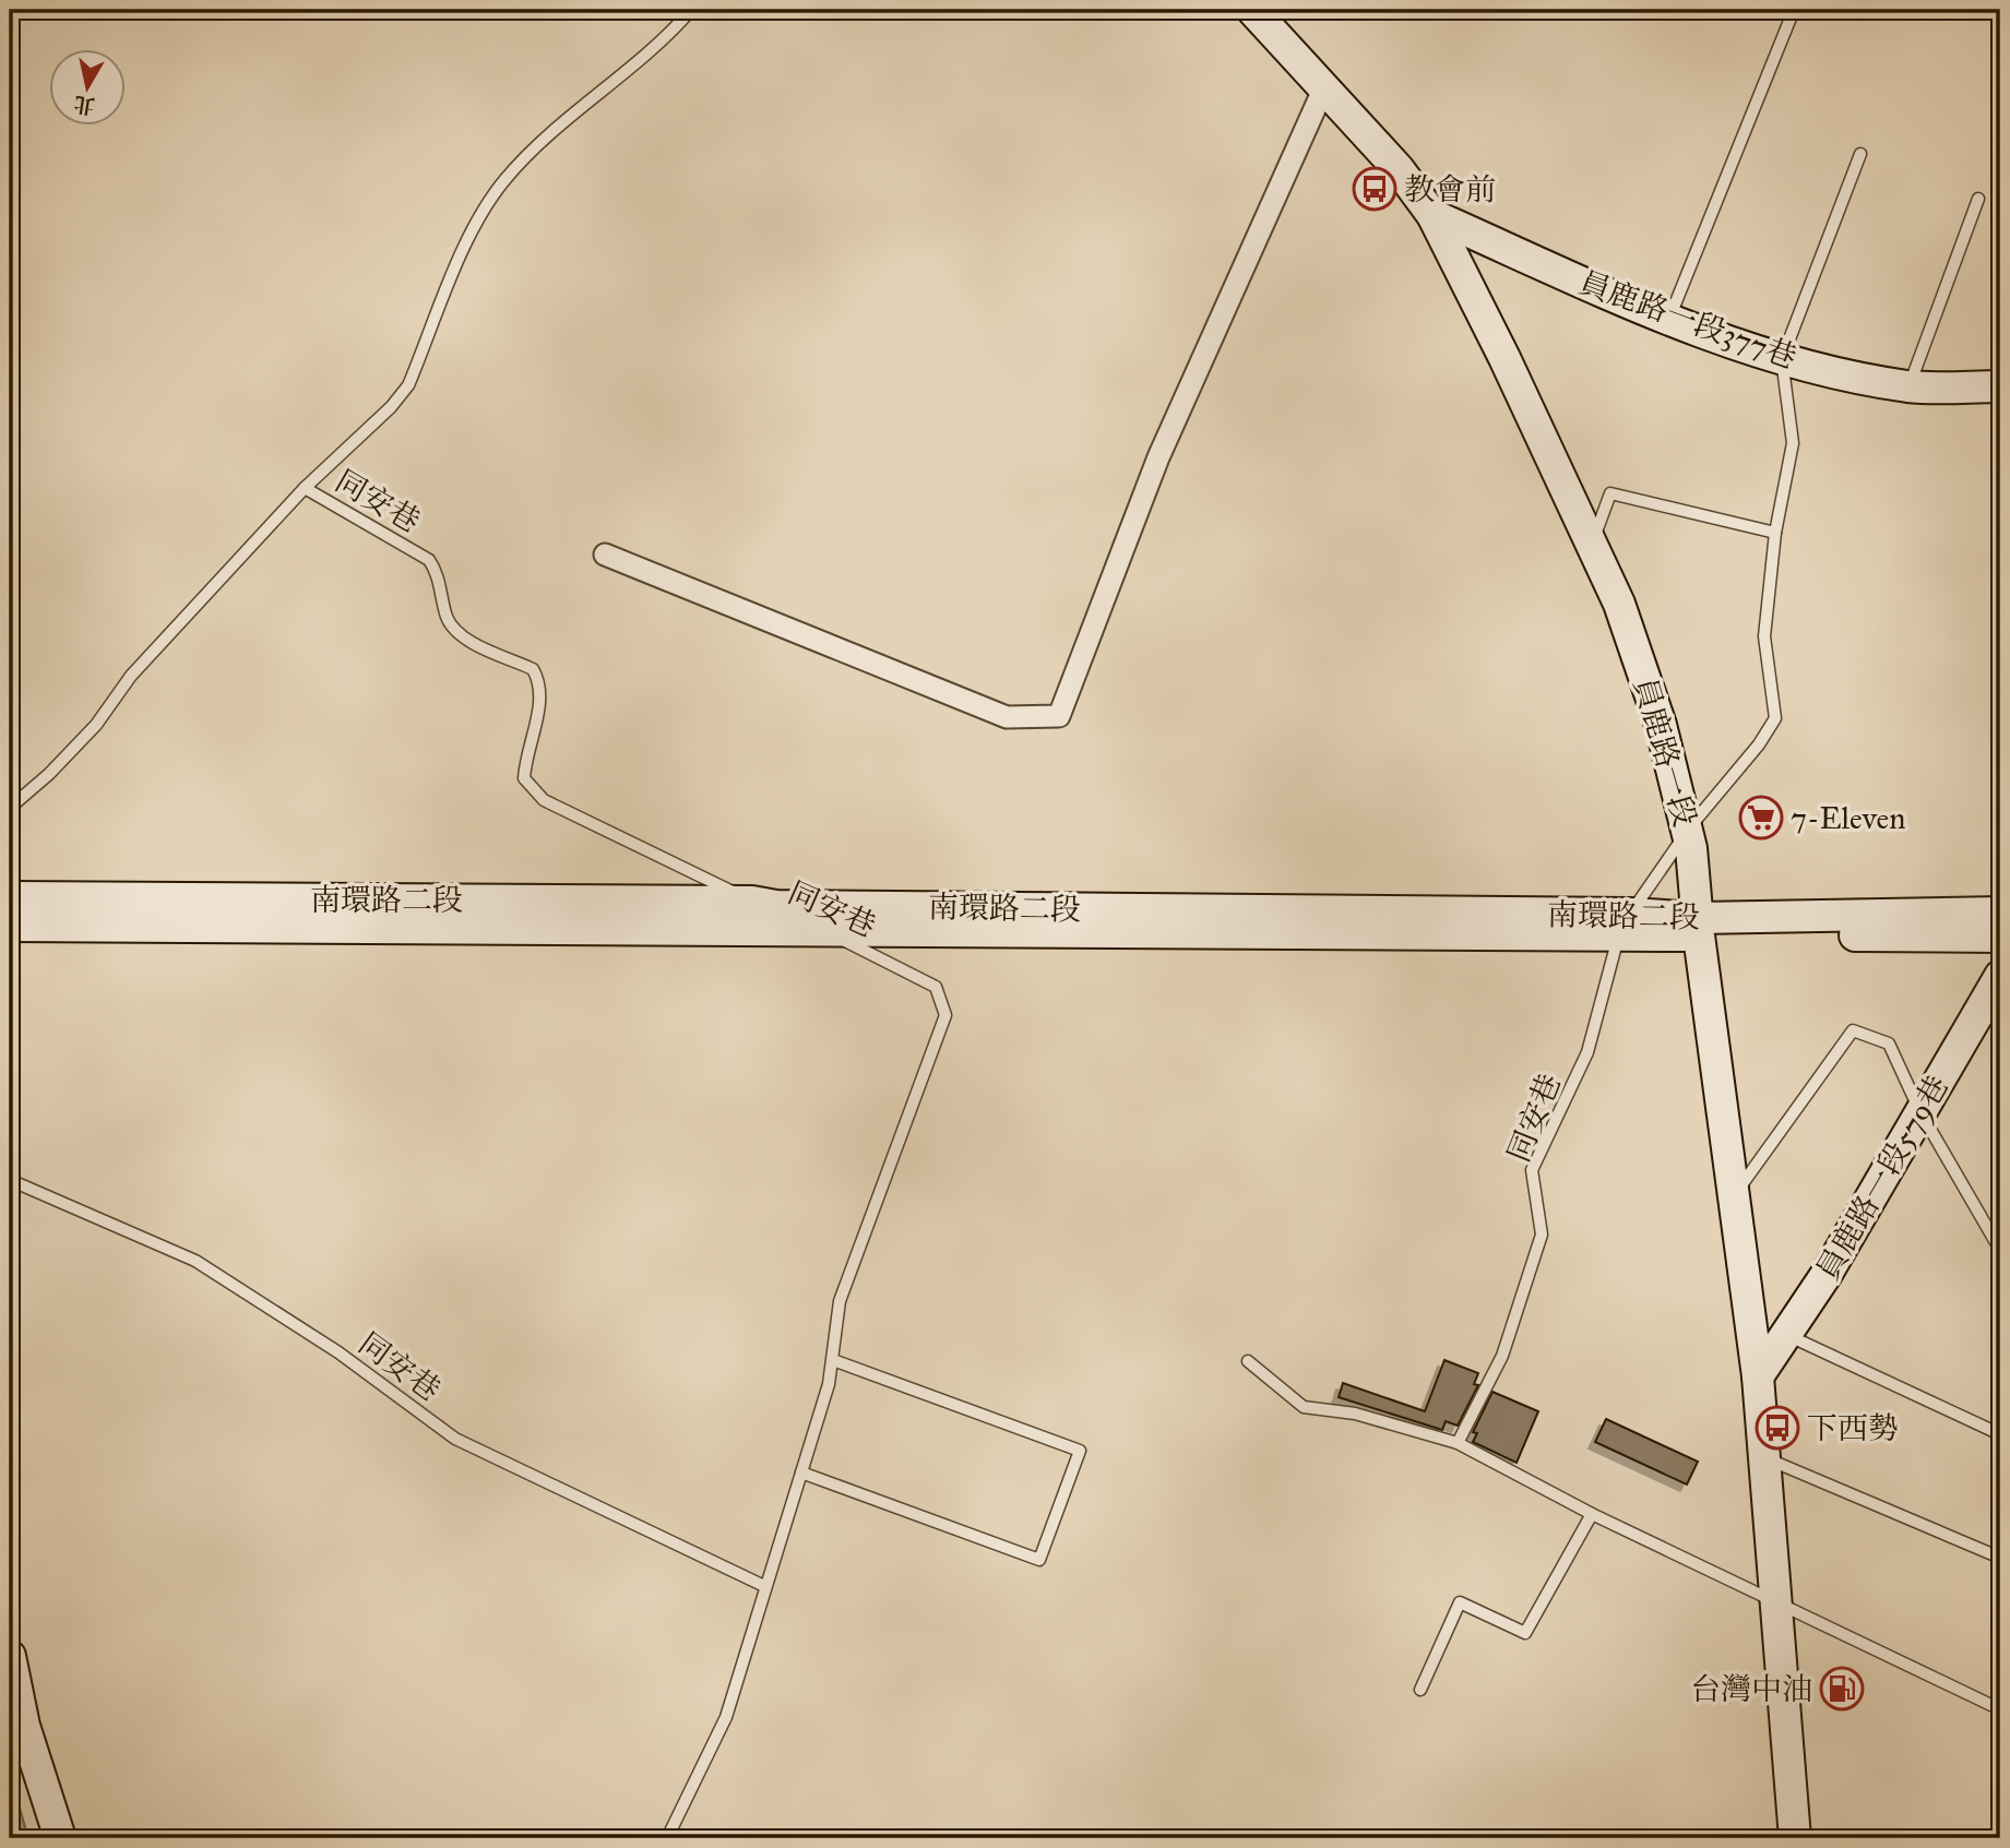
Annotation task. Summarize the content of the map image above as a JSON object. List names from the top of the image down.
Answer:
{
  "streets": {
    "street": [
      "員鹿路一段377巷",
      "員鹿路一段",
      "南環路二段",
      "員鹿路一段579巷"
    ],
    "lane": ["同安巷"]
  },
  "crossings": [
    ["員鹿路一段377巷", "同安巷"],
    ["員鹿路一段377巷", "員鹿路一段"],
    ["同安巷", "員鹿路一段"],
    ["同安巷", "南環路二段"],
    ["員鹿路一段", "南環路二段"],
    ["員鹿路一段", "員鹿路一段579巷"]
  ],
  "places": {
    "bus stop": ["教會前", "下西勢"],
    "supermarket": ["7-Eleven"],
    "fuel station": ["台灣中油"]
  },
  "north": "bottom"
}
